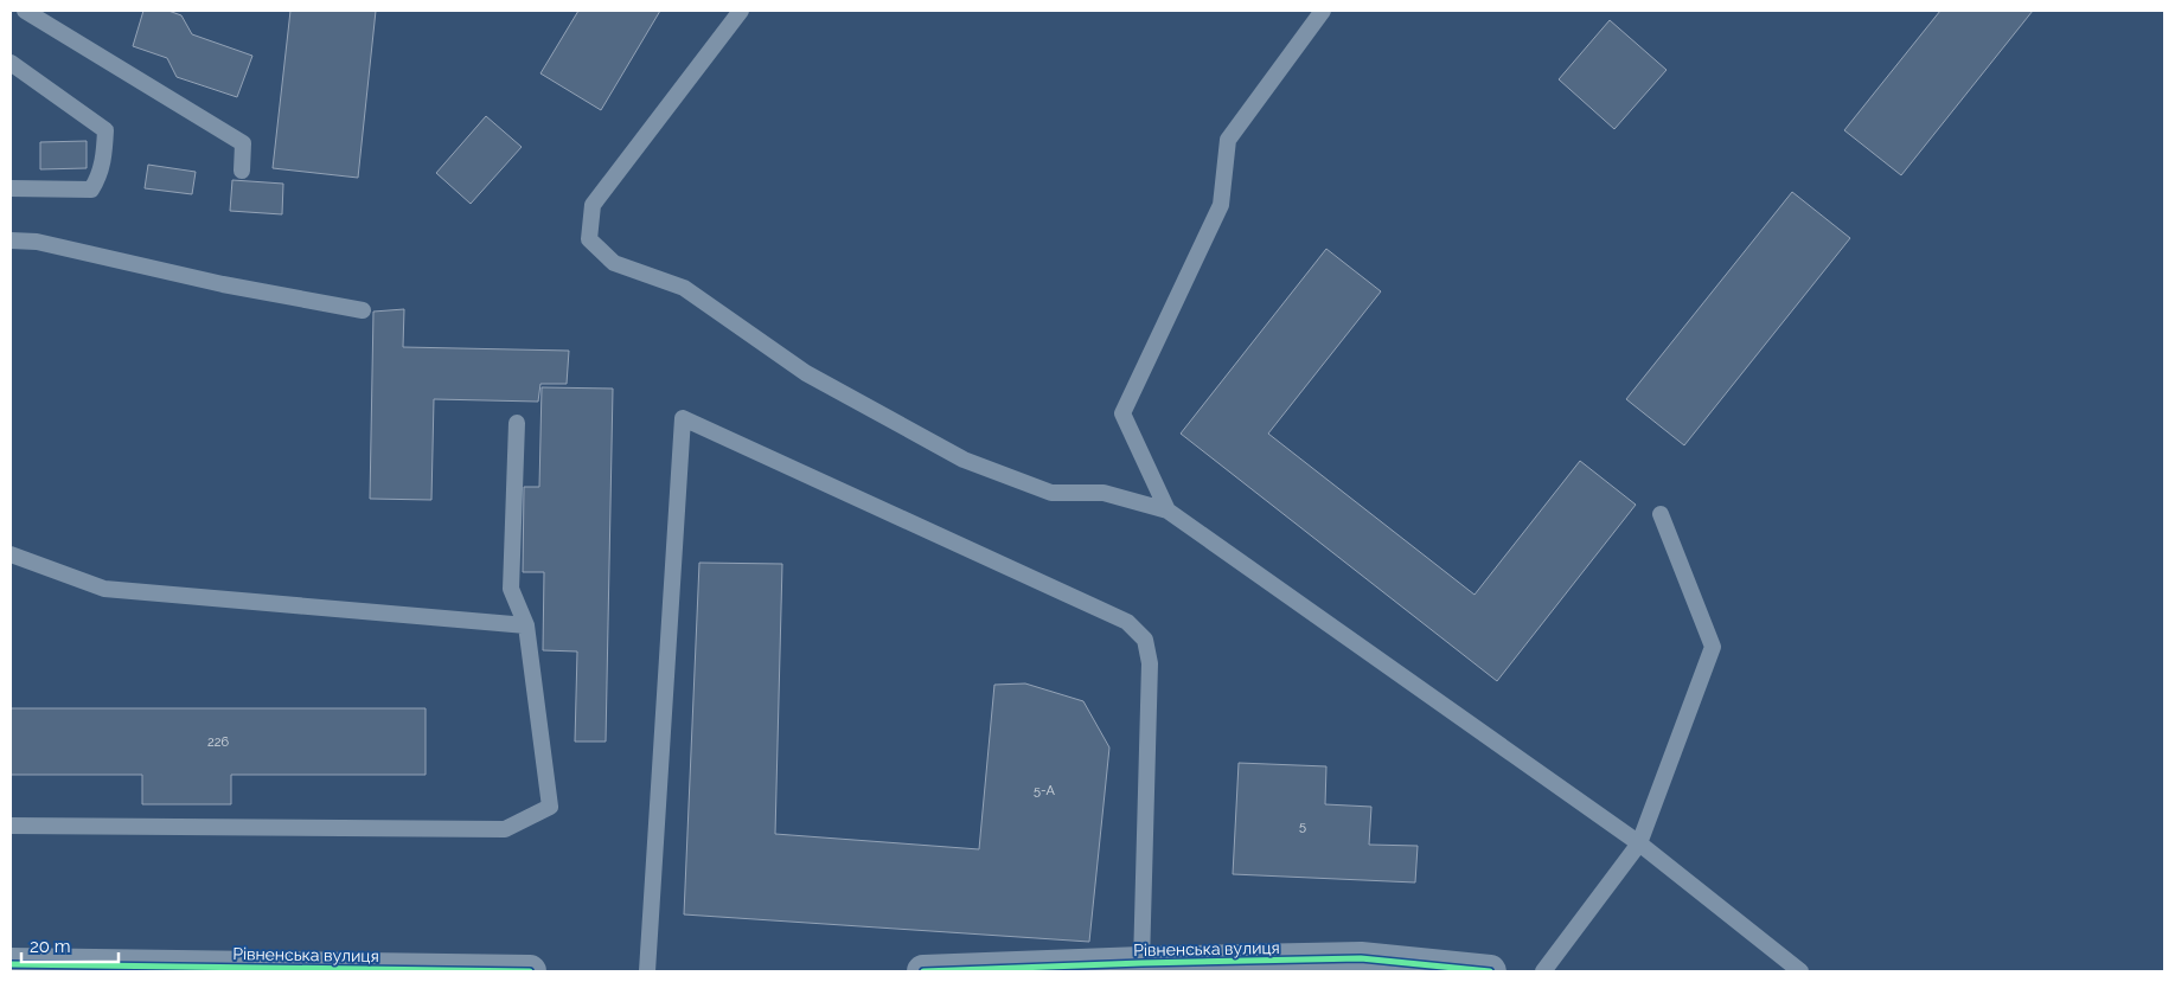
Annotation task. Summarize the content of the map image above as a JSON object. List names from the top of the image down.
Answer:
{
  "streets": {
    "street": ["Рівненська вулиця"]
  },
  "house_numbers": ["226", "5-A", "5"],
  "scale_bar": "20 m"
}
